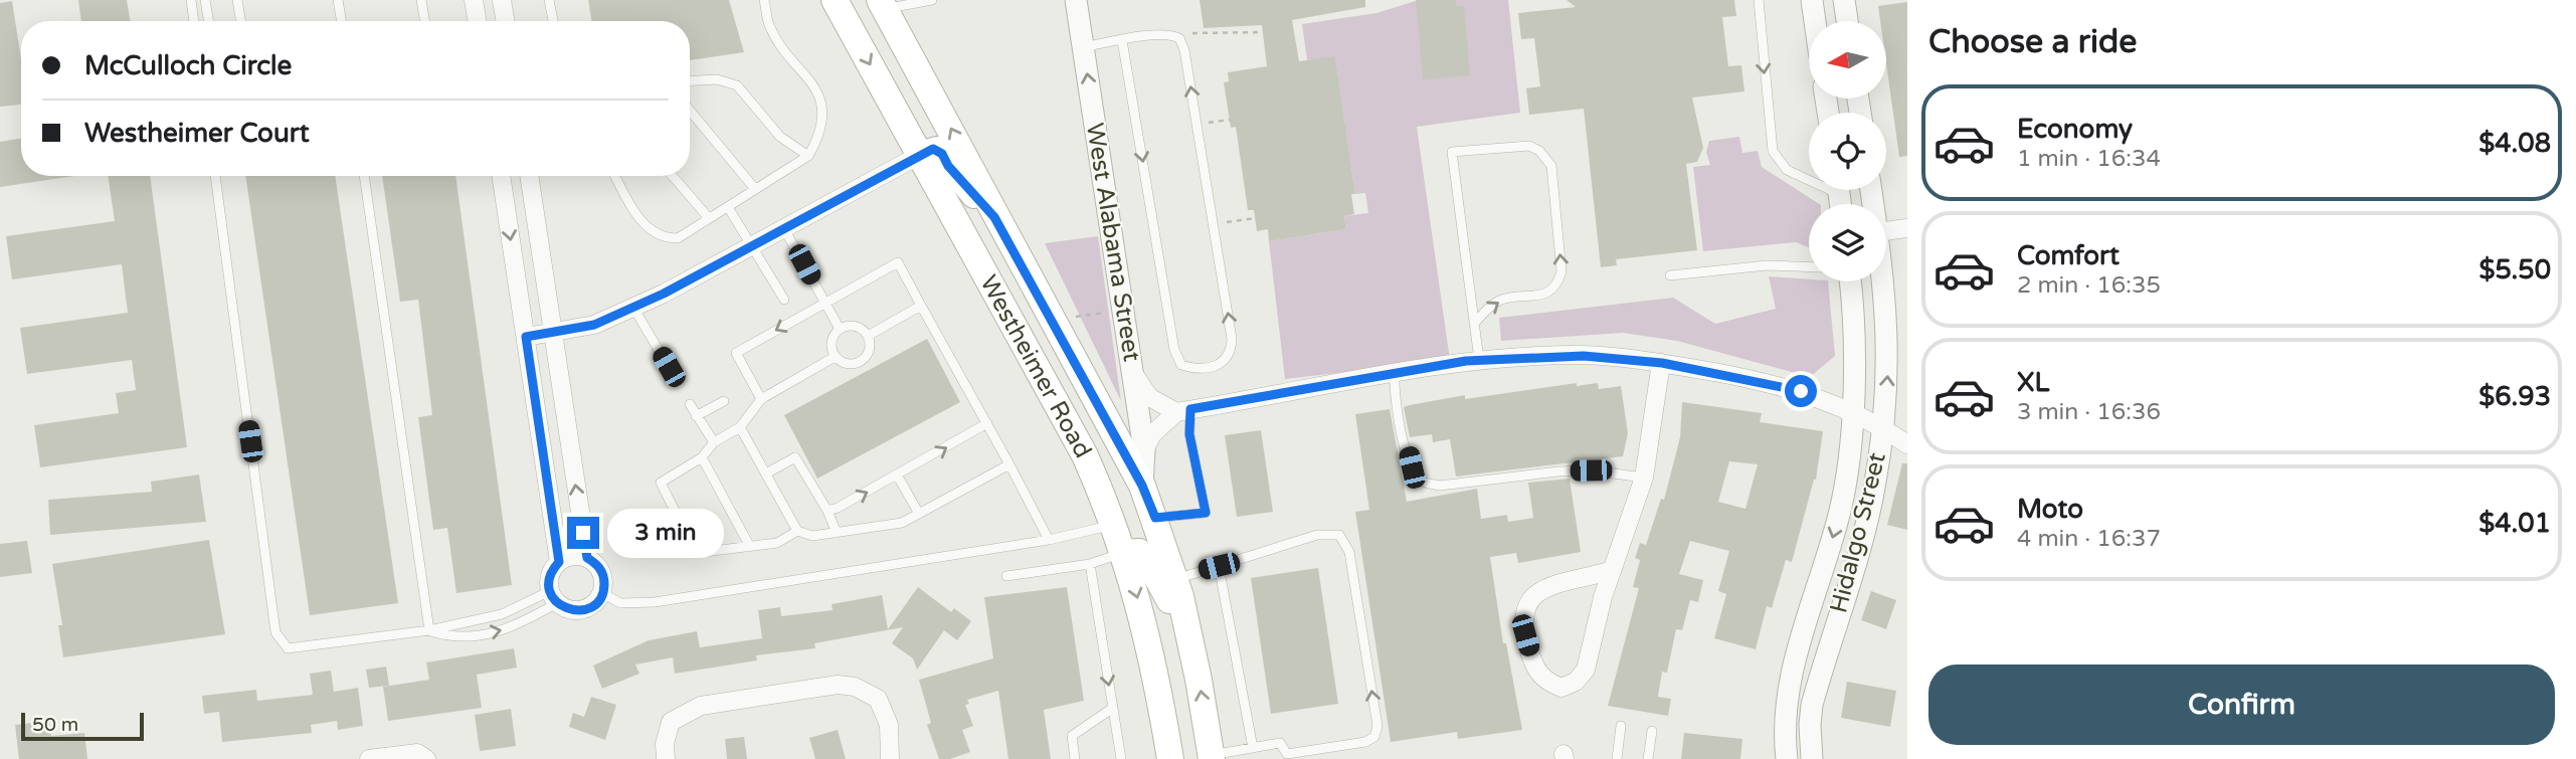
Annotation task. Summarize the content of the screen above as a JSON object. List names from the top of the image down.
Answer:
{
  "streets": {
    "main road": ["Westheimer Road"],
    "street": ["West Alabama Street", "Hidalgo Street"]
  },
  "crossings": [
    ["West Alabama Street", "Westheimer Road"]
  ],
  "one_way": ["West Alabama Street"],
  "scale_bar": "50 m",
  "north": "left",
  "page": {
    "heading": "Choose a ride",
    "banner": ["McCulloch Circle", "Westheimer Court"],
    "list": [
      {
        "name": "Economy",
        "note": "1 min · 16:34",
        "value": "$4.08"
      },
      {
        "name": "Comfort",
        "note": "2 min · 16:35",
        "value": "$5.50"
      },
      {
        "name": "XL",
        "note": "3 min · 16:36",
        "value": "$6.93"
      },
      {
        "name": "Moto",
        "note": "4 min · 16:37",
        "value": "$4.01"
      }
    ],
    "bubble": "3 min",
    "buttons": "Confirm",
    "scale": "50 m"
  }
}
